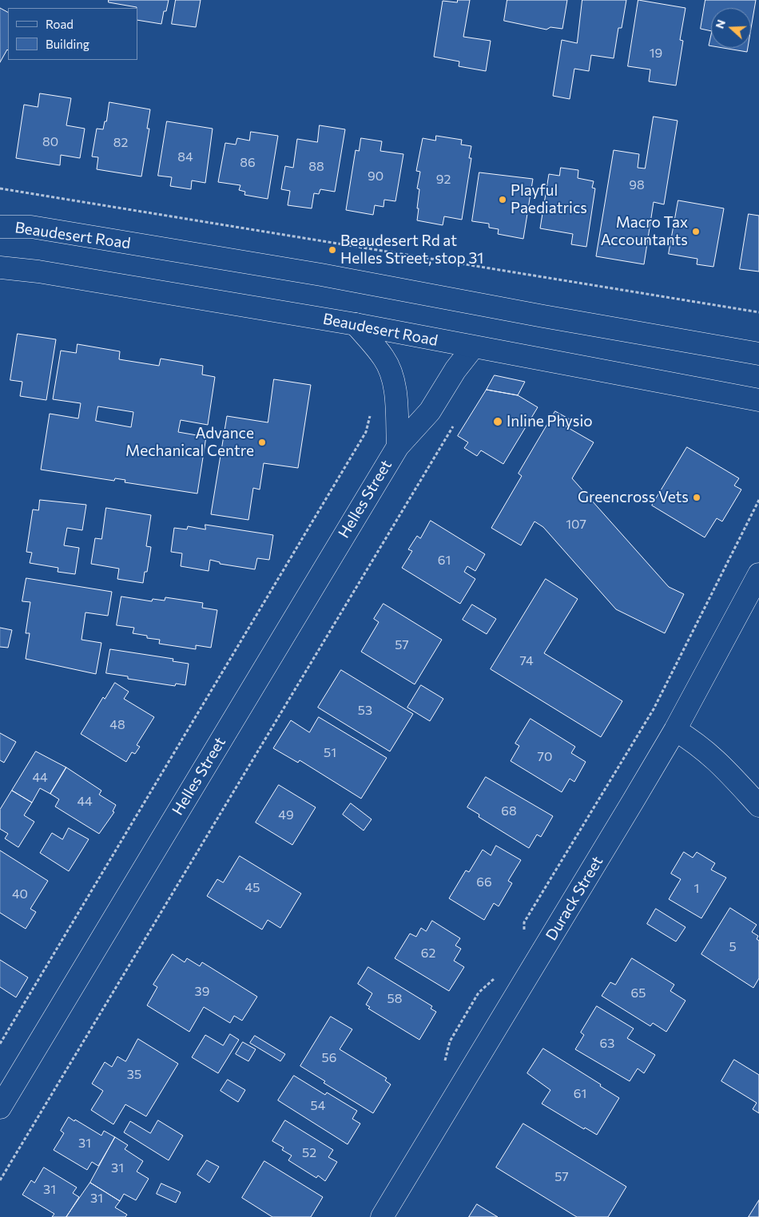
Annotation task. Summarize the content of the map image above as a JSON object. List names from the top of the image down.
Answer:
{
  "streets": {
    "main road": ["Beaudesert Road", "Helles Street", "Durack Street"]
  },
  "crossings": [
    ["Beaudesert Road", "Helles Street"]
  ],
  "places": [
    "Playful Paediatrics",
    "Macro Tax Accountants",
    "Beaudesert Rd at Helles Street, stop 31",
    "Inline Physio",
    "Advance Mechanical Centre",
    "Greencross Vets"
  ],
  "house_numbers": [
    "19",
    "80",
    "82",
    "84",
    "86",
    "88",
    "90",
    "92",
    "98",
    "107",
    "61",
    "57",
    "74",
    "53",
    "48",
    "51",
    "70",
    "44",
    "44",
    "68",
    "49",
    "66",
    "45",
    "1",
    "40",
    "5",
    "62",
    "39",
    "65",
    "58",
    "63",
    "56",
    "35",
    "61",
    "54",
    "31",
    "52",
    "31",
    "57",
    "31",
    "31"
  ],
  "legend": ["Road", "Building"],
  "north": "left"
}
